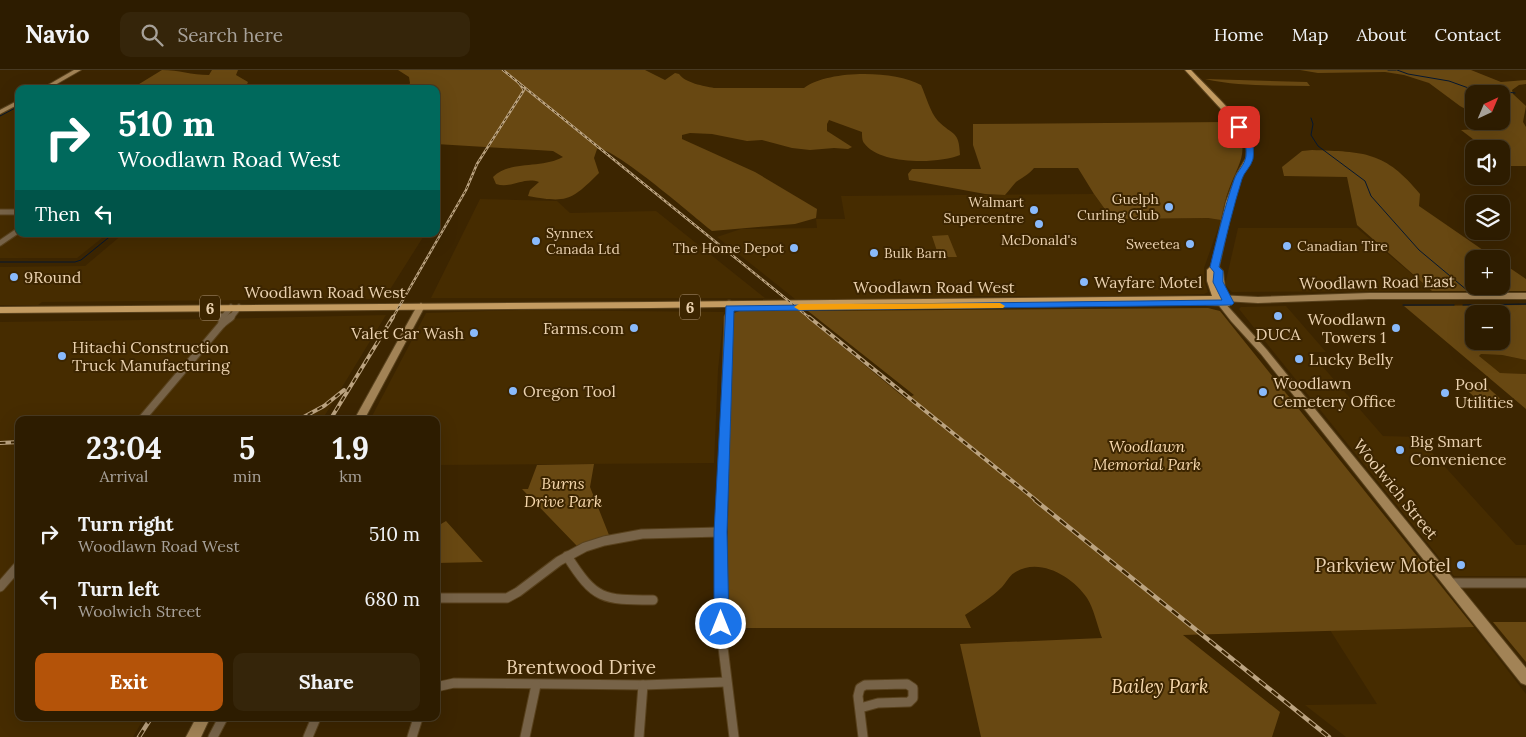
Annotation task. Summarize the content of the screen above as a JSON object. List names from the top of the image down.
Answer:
{
  "streets": {
    "main road": [
      "Woodlawn Road East",
      "Woodlawn Road West",
      "6",
      "Woolwich Street"
    ],
    "street": ["Brentwood Drive"]
  },
  "crossings": [
    ["Woodlawn Road East", "Woodlawn Road West"],
    ["Woodlawn Road East", "Woolwich Street"],
    ["Woodlawn Road West", "Woolwich Street"]
  ],
  "parks": ["Woodlawn Memorial Park", "Burns Drive Park", "Bailey Park"],
  "places": [
    "Guelph Curling Club",
    "Walmart Supercentre",
    "McDonald's",
    "Synnex Canada Ltd",
    "Sweetea",
    "Canadian Tire",
    "The Home Depot",
    "Bulk Barn",
    "9Round",
    "Wayfare Motel",
    "DUCA",
    "Farms.com",
    "Woodlawn Towers 1",
    "Valet Car Wash",
    "Hitachi Construction Truck Manufacturing",
    "Lucky Belly",
    "Oregon Tool",
    "Woodlawn Cemetery Office",
    "Pool Utilities",
    "Big Smart Convenience",
    "Parkview Motel"
  ],
  "north": "top right",
  "page": {
    "header": "Navio",
    "search": "Search here",
    "nav": [
      "Home",
      "Map",
      "About",
      "Contact"
    ],
    "map_buttons": ["+", "−"],
    "turn": ["510 m", "Woodlawn Road West"],
    "then": "Then",
    "eta": [
      "23:04",
      "Arrival",
      "5",
      "min",
      "1.9",
      "km"
    ],
    "list": [
      {
        "name": "Turn right",
        "note": "Woodlawn Road West",
        "value": "510 m"
      },
      {
        "name": "Turn left",
        "note": "Woolwich Street",
        "value": "680 m"
      }
    ],
    "buttons": ["Exit", "Share"]
  }
}
